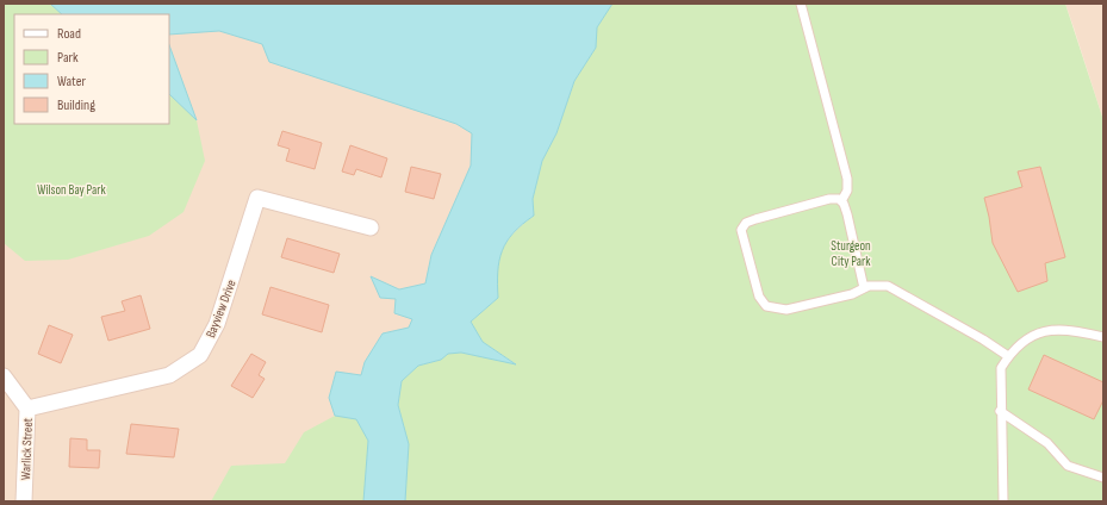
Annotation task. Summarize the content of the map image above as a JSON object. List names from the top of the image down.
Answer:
{
  "streets": {
    "street": ["Bayview Drive", "Warlick Street"]
  },
  "crossings": [
    ["Bayview Drive", "Warlick Street"]
  ],
  "parks": ["Wilson Bay Park", "Sturgeon City Park"],
  "legend": [
    "Road",
    "Park",
    "Water",
    "Building"
  ]
}
